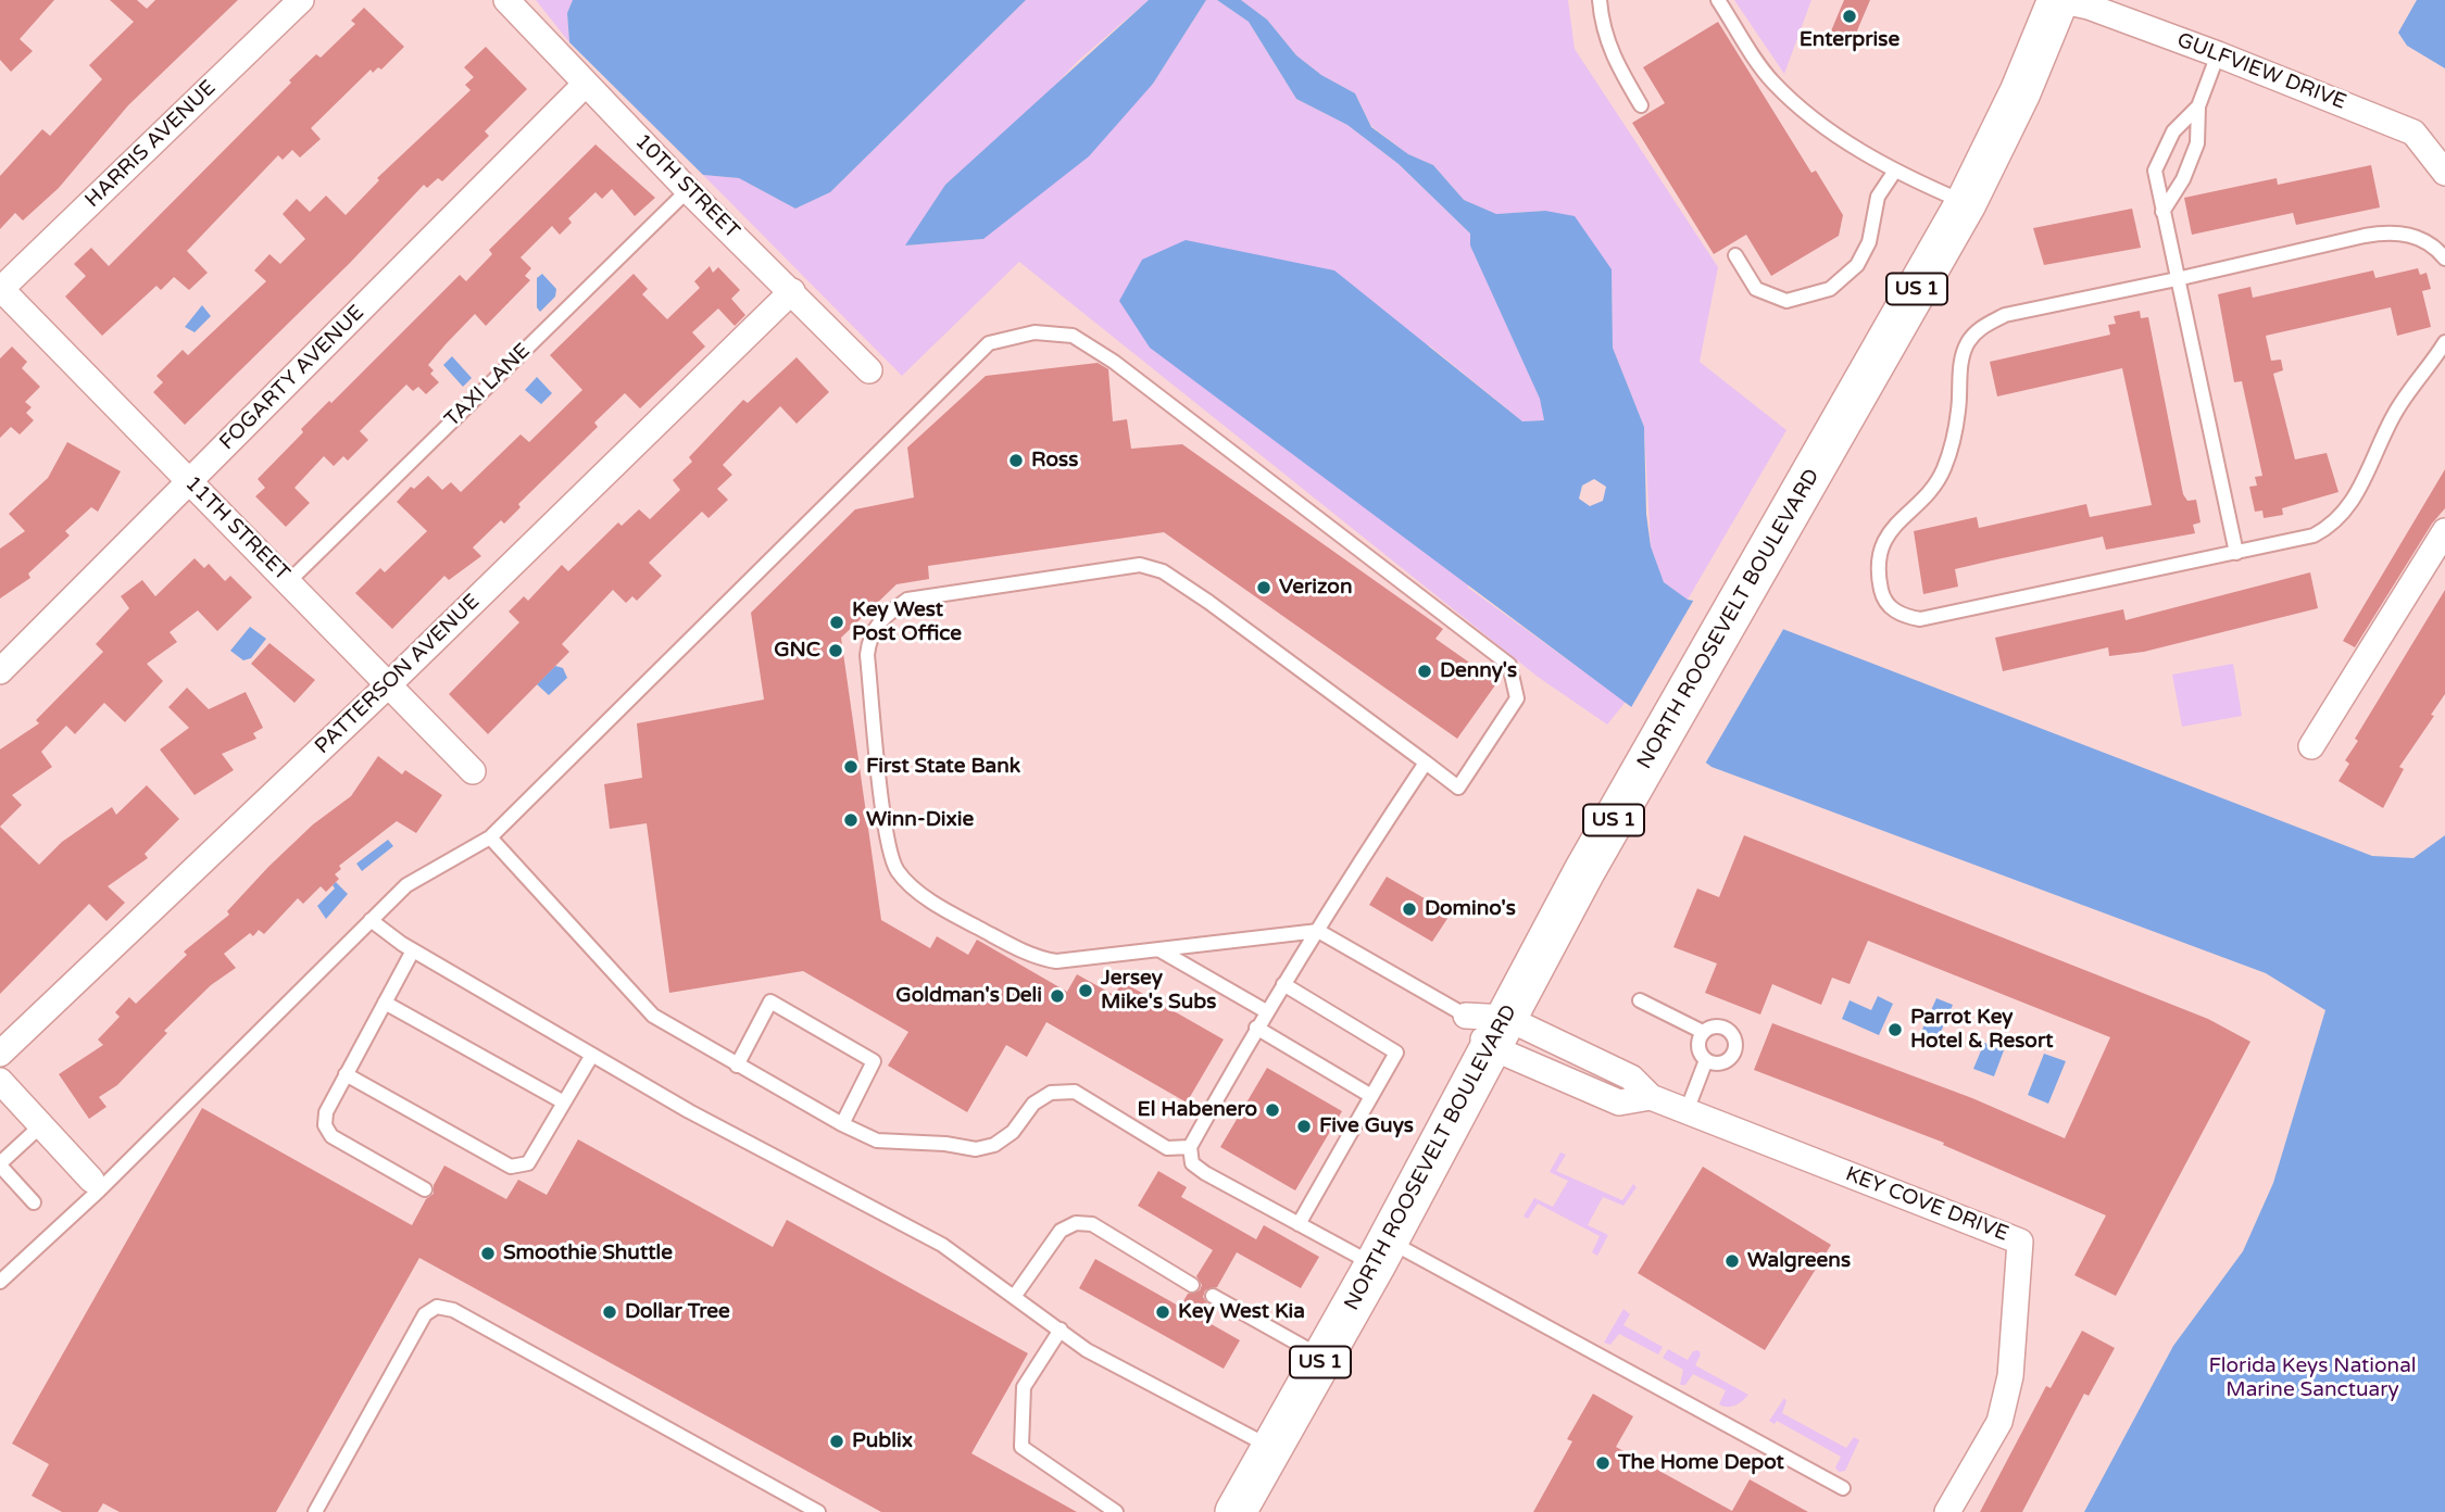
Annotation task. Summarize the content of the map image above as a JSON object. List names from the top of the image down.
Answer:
{
  "streets": {
    "main road": ["US 1", "NORTH ROOSEVELT BOULEVARD"],
    "street": [
      "GULFVIEW DRIVE",
      "HARRIS AVENUE",
      "10TH STREET",
      "FOGARTY AVENUE",
      "11TH STREET",
      "PATTERSON AVENUE",
      "KEY COVE DRIVE"
    ],
    "lane": ["TAXI LANE"]
  },
  "crossings": [
    ["GULFVIEW DRIVE", "NORTH ROOSEVELT BOULEVARD"],
    ["HARRIS AVENUE", "11TH STREET"],
    ["10TH STREET", "FOGARTY AVENUE"],
    ["10TH STREET", "TAXI LANE"],
    ["10TH STREET", "PATTERSON AVENUE"],
    ["FOGARTY AVENUE", "11TH STREET"],
    ["TAXI LANE", "11TH STREET"],
    ["11TH STREET", "PATTERSON AVENUE"],
    ["NORTH ROOSEVELT BOULEVARD", "KEY COVE DRIVE"]
  ],
  "parks": ["Florida Keys National Marine Sanctuary"],
  "places": [
    "Enterprise",
    "Ross",
    "Verizon",
    "Key West Post Office",
    "GNC",
    "Denny's",
    "First State Bank",
    "Winn-Dixie",
    "Domino's",
    "Jersey Mike's Subs",
    "Goldman's Deli",
    "Parrot Key Hotel & Resort",
    "El Habenero",
    "Five Guys",
    "Smoothie Shuttle",
    "Walgreens",
    "Dollar Tree",
    "Key West Kia",
    "Publix",
    "The Home Depot"
  ]
}
